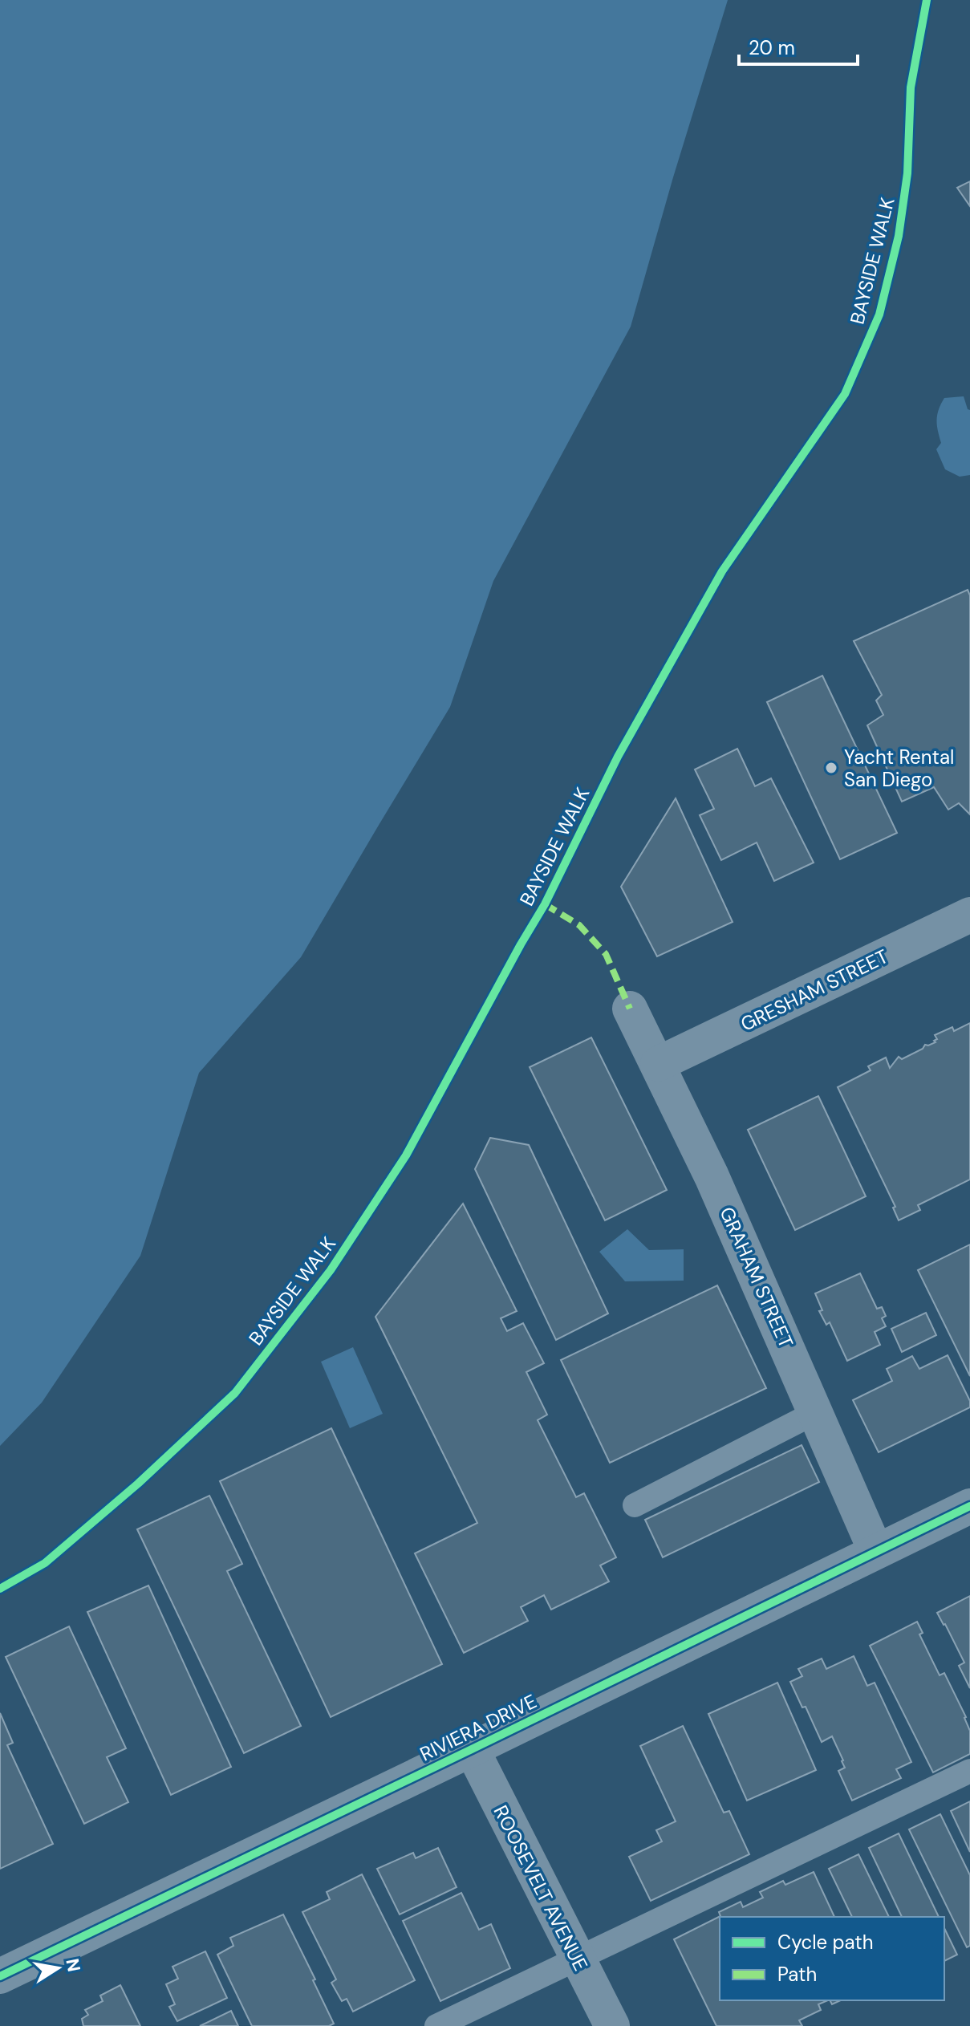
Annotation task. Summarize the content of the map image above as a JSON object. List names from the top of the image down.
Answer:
{
  "streets": {
    "street": [
      "GRESHAM STREET",
      "GRAHAM STREET",
      "RIVIERA DRIVE",
      "ROOSEVELT AVENUE"
    ],
    "cycle path": ["BAYSIDE WALK"]
  },
  "crossings": [
    ["GRESHAM STREET", "GRAHAM STREET"],
    ["GRAHAM STREET", "RIVIERA DRIVE"],
    ["RIVIERA DRIVE", "ROOSEVELT AVENUE"]
  ],
  "places": ["Yacht Rental San Diego"],
  "legend": ["Cycle path", "Path"],
  "scale_bar": "20 m",
  "north": "right"
}
